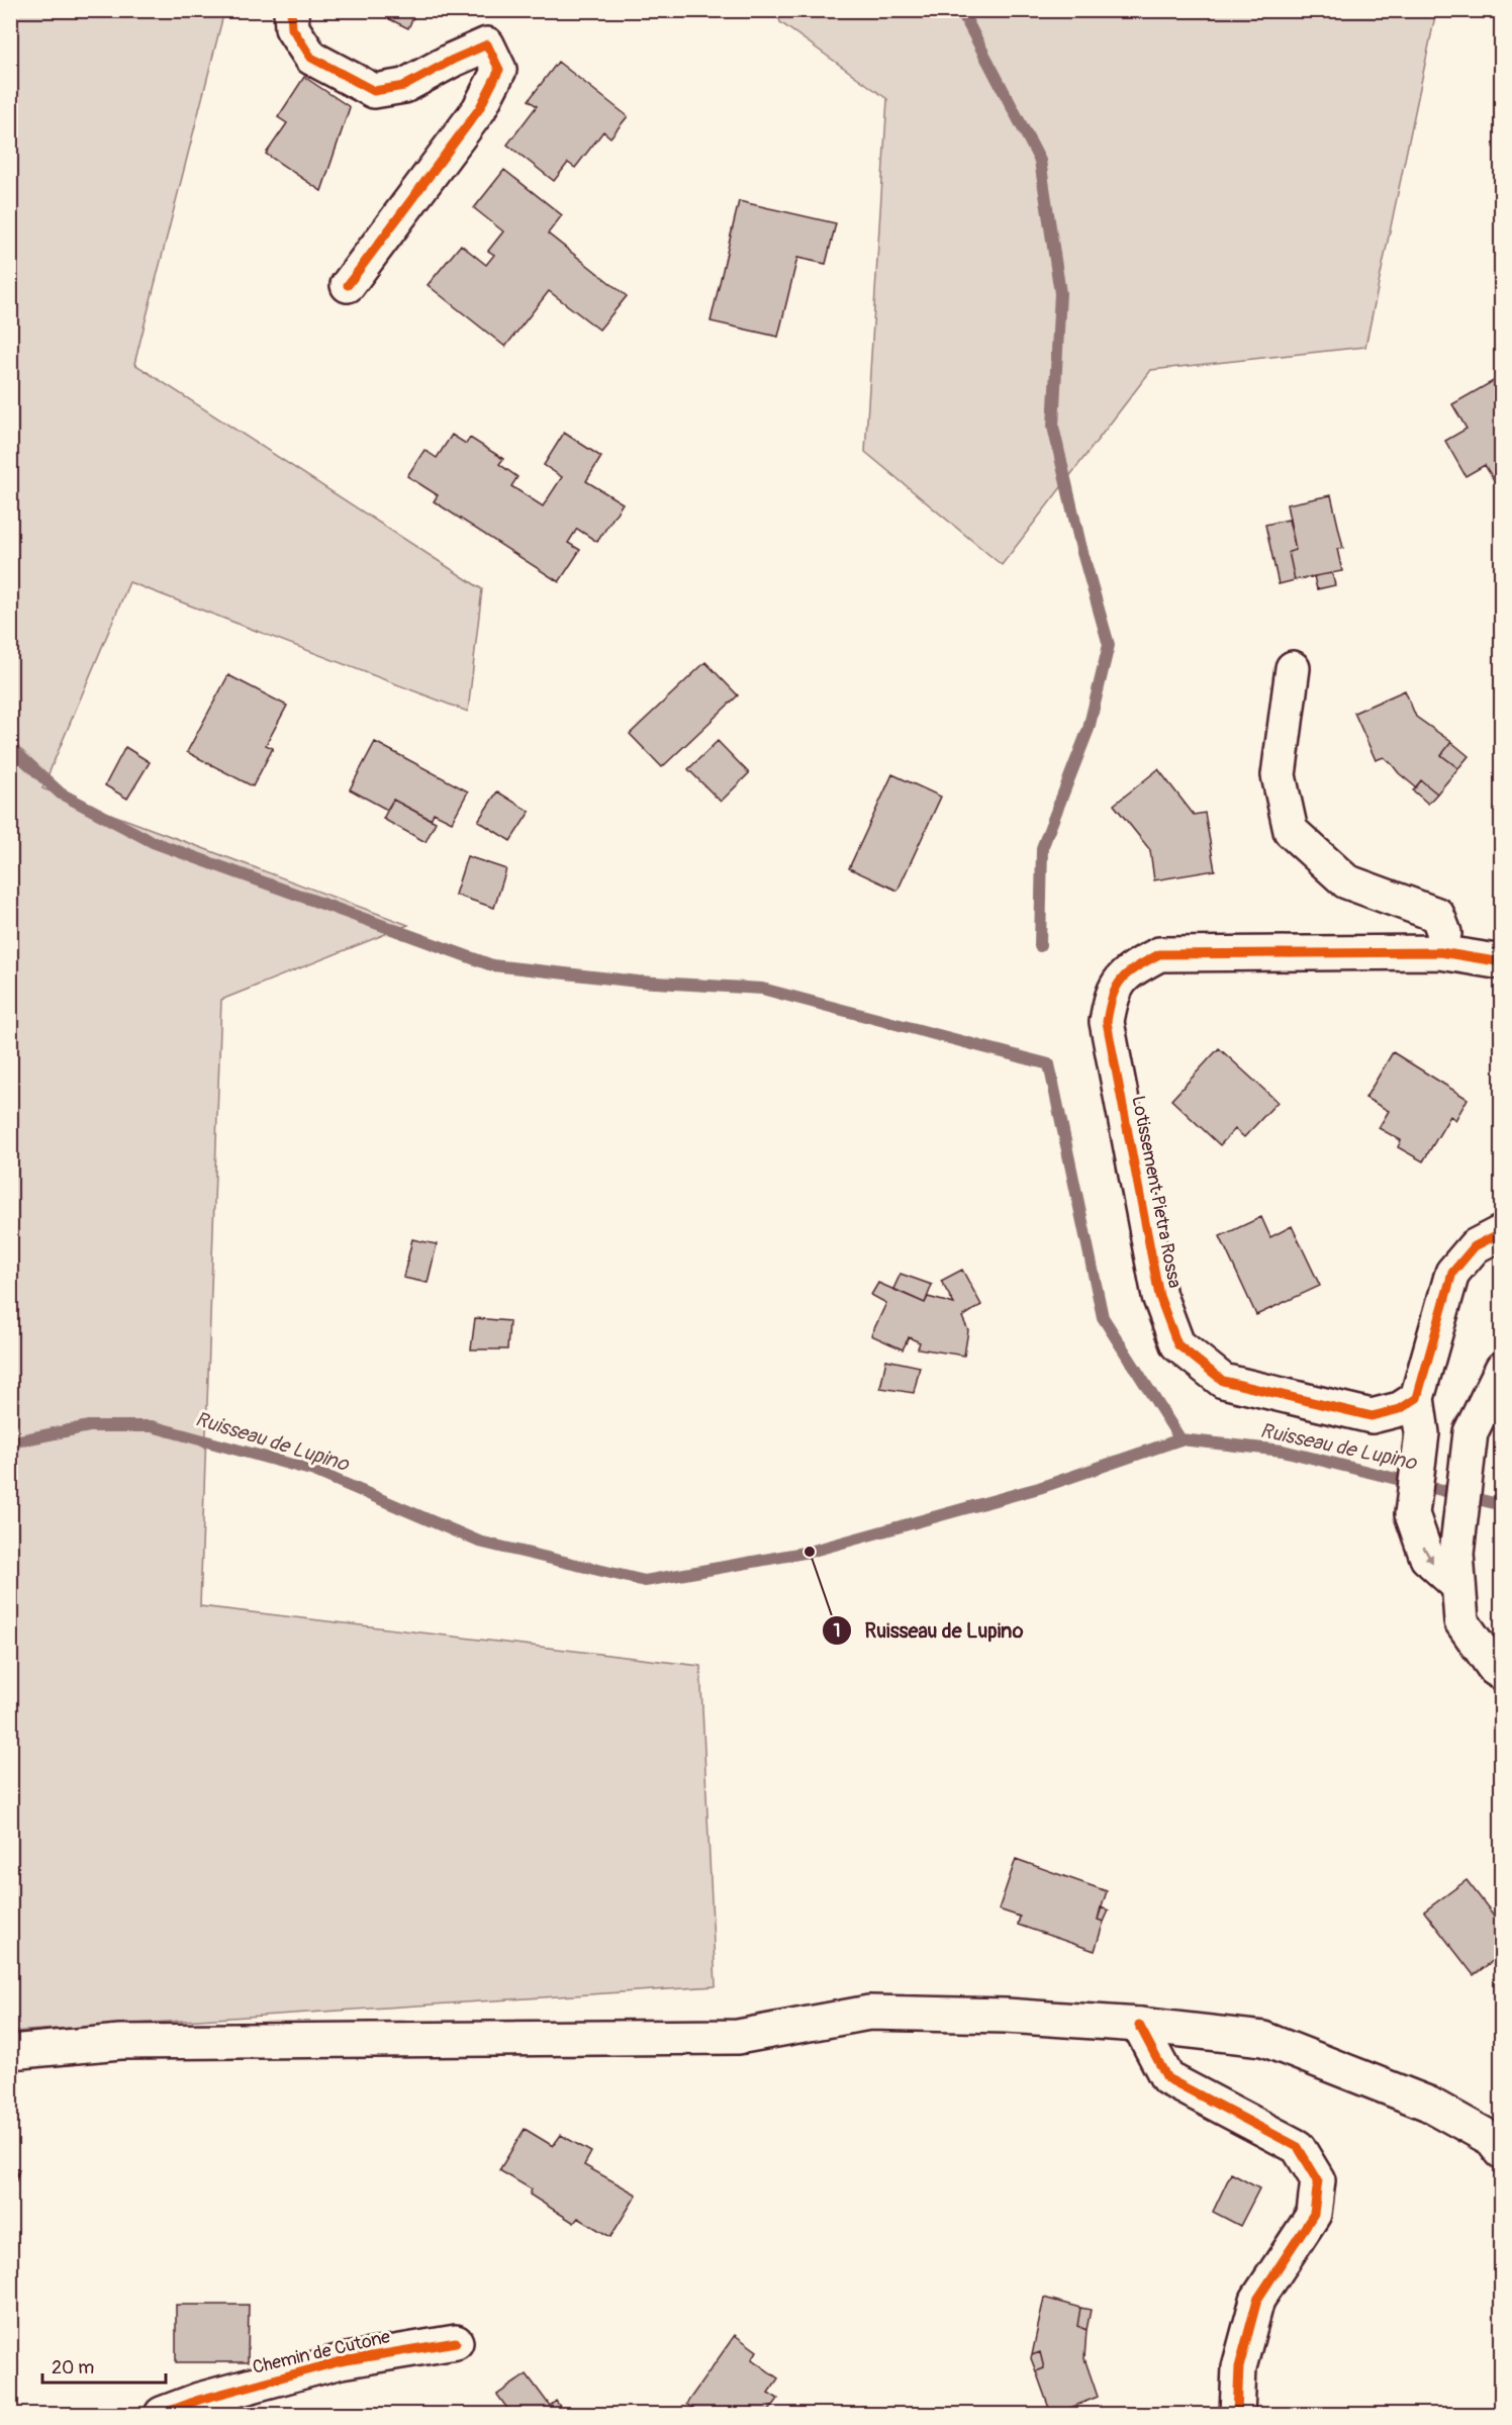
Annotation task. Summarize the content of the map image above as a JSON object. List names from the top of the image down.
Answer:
{
  "streets": {
    "street": ["Lotissement Pietra Rossa", "Chemin de Cutone"]
  },
  "water": ["Ruisseau de Lupino"],
  "places": ["Ruisseau de Lupino"],
  "scale_bar": "20 m"
}
